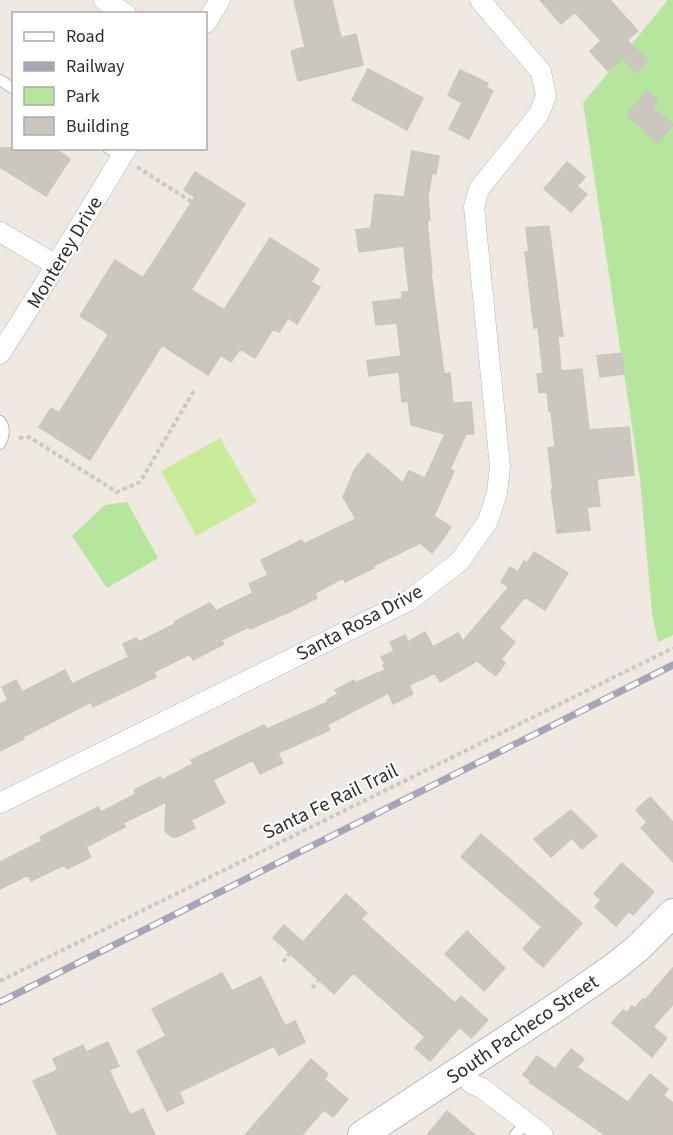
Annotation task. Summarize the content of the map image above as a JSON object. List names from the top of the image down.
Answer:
{
  "streets": {
    "street": ["Monterey Drive", "Santa Rosa Drive", "South Pacheco Street"],
    "path": ["Santa Fe Rail Trail"]
  },
  "legend": [
    "Road",
    "Railway",
    "Park",
    "Building"
  ]
}
